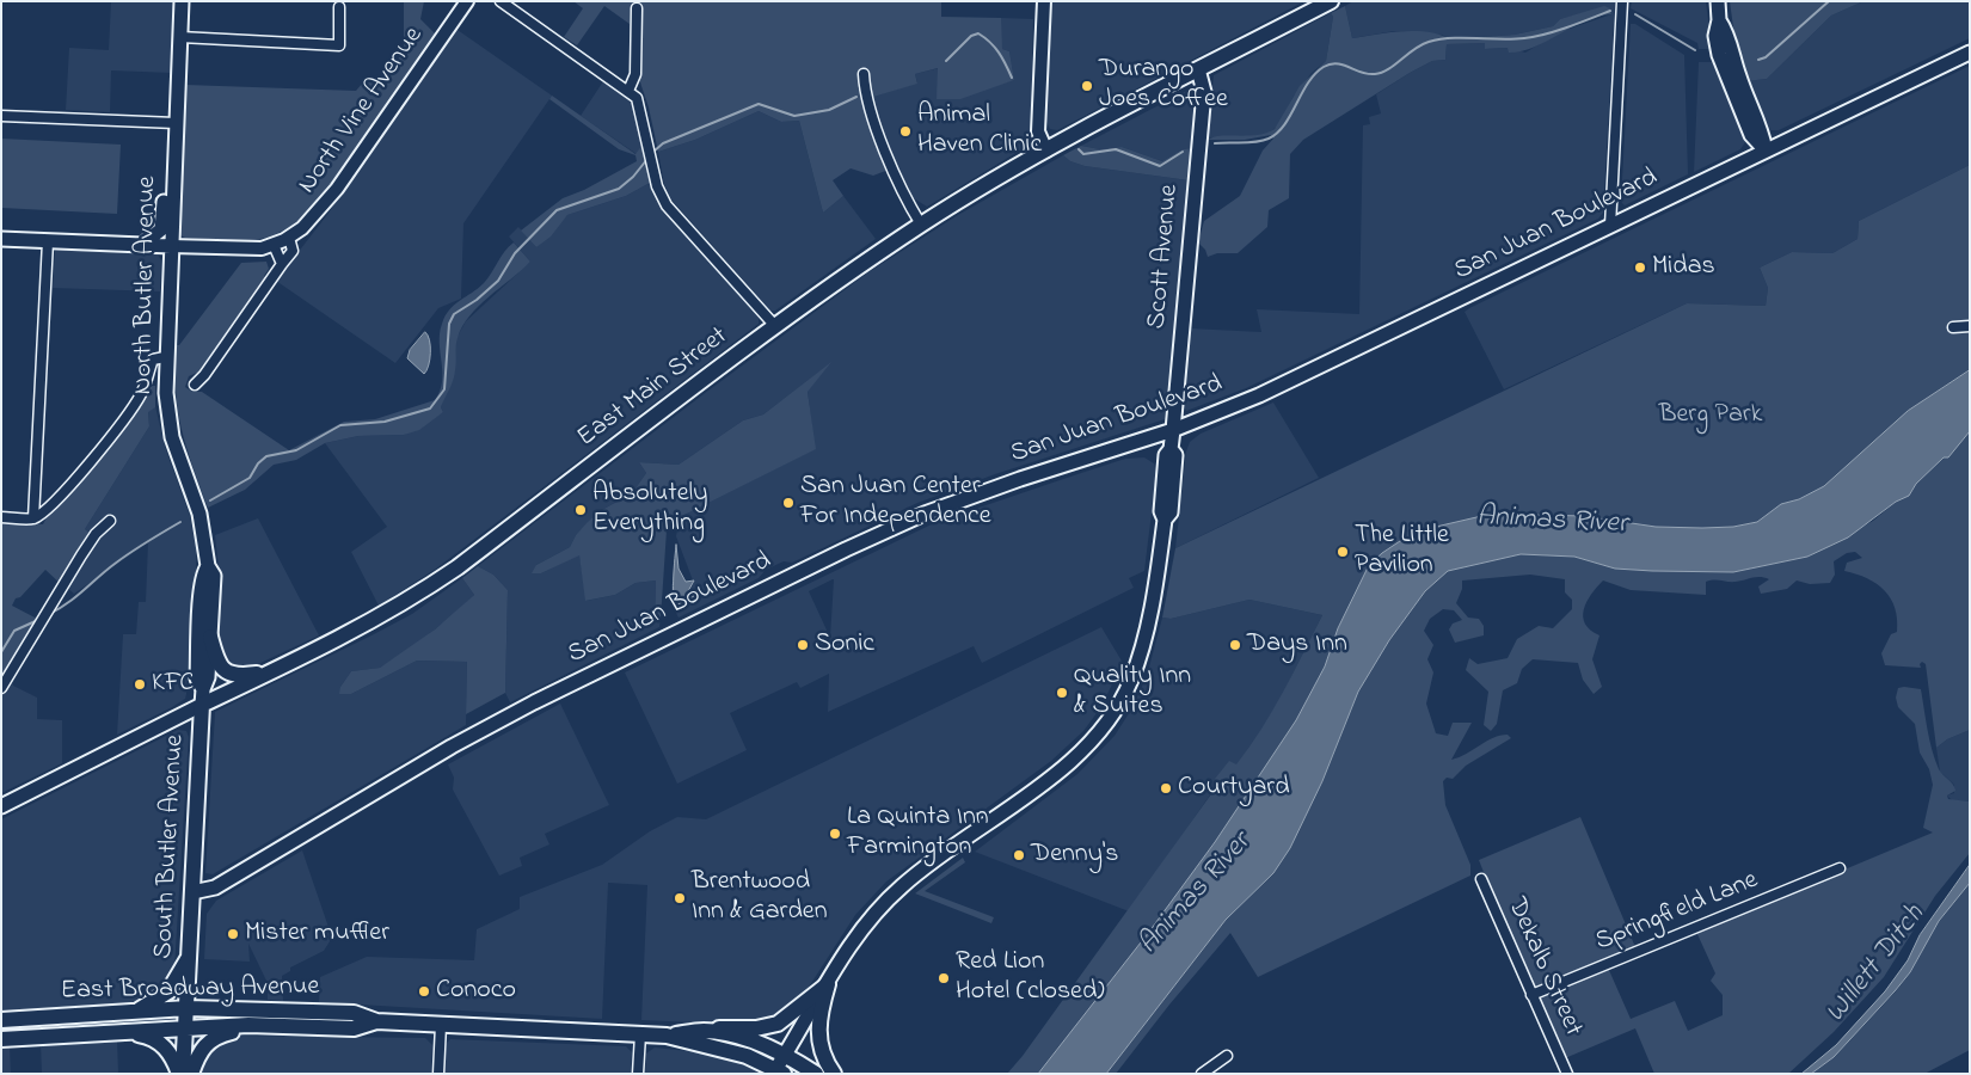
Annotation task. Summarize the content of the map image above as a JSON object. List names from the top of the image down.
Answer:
{
  "streets": {
    "main road": [
      "San Juan Boulevard",
      "Scott Avenue",
      "North Butler Avenue",
      "East Main Street",
      "South Butler Avenue",
      "East Broadway Avenue"
    ],
    "street": ["North Vine Avenue", "Springfield Lane", "Dekalb Street"]
  },
  "crossings": [
    ["San Juan Boulevard", "Scott Avenue"],
    ["San Juan Boulevard", "South Butler Avenue"],
    ["Scott Avenue", "East Main Street"],
    ["Scott Avenue", "East Broadway Avenue"],
    ["North Butler Avenue", "East Main Street"],
    ["North Butler Avenue", "South Butler Avenue"],
    ["East Main Street", "South Butler Avenue"],
    ["South Butler Avenue", "East Broadway Avenue"],
    ["Springfield Lane", "Dekalb Street"]
  ],
  "water": ["Animas River", "Willett Ditch"],
  "parks": ["Berg Park"],
  "places": [
    "Durango Joes Coffee",
    "Animal Haven Clinic",
    "Midas",
    "San Juan Center For Independence",
    "Absolutely Everything",
    "The Little Pavilion",
    "Sonic",
    "Days Inn",
    "KFC",
    "Quality Inn & Suites",
    "Courtyard",
    "La Quinta Inn Farmington",
    "Denny's",
    "Brentwood Inn & Garden",
    "Mister muffler",
    "Red Lion Hotel (closed)",
    "Conoco"
  ]
}
